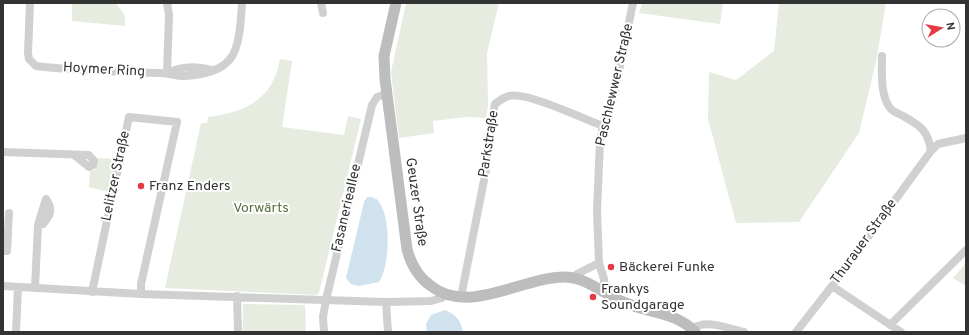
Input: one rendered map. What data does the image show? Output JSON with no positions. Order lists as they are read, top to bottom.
{
  "streets": {
    "main road": ["Geuzer Straße"],
    "street": [
      "Hoymer Ring",
      "Paschlewwer Straße",
      "Parkstraße",
      "Lelitzer Straße",
      "Fasanerieallee",
      "Thurauer Straße"
    ]
  },
  "crossings": [
    ["Paschlewwer Straße", "Parkstraße"],
    ["Paschlewwer Straße", "Geuzer Straße"],
    ["Parkstraße", "Geuzer Straße"],
    ["Geuzer Straße", "Fasanerieallee"]
  ],
  "parks": ["Vorwärts"],
  "places": ["Franz Enders", "Bäckerei Funke", "Frankys Soundgarage"],
  "north": "right"
}
